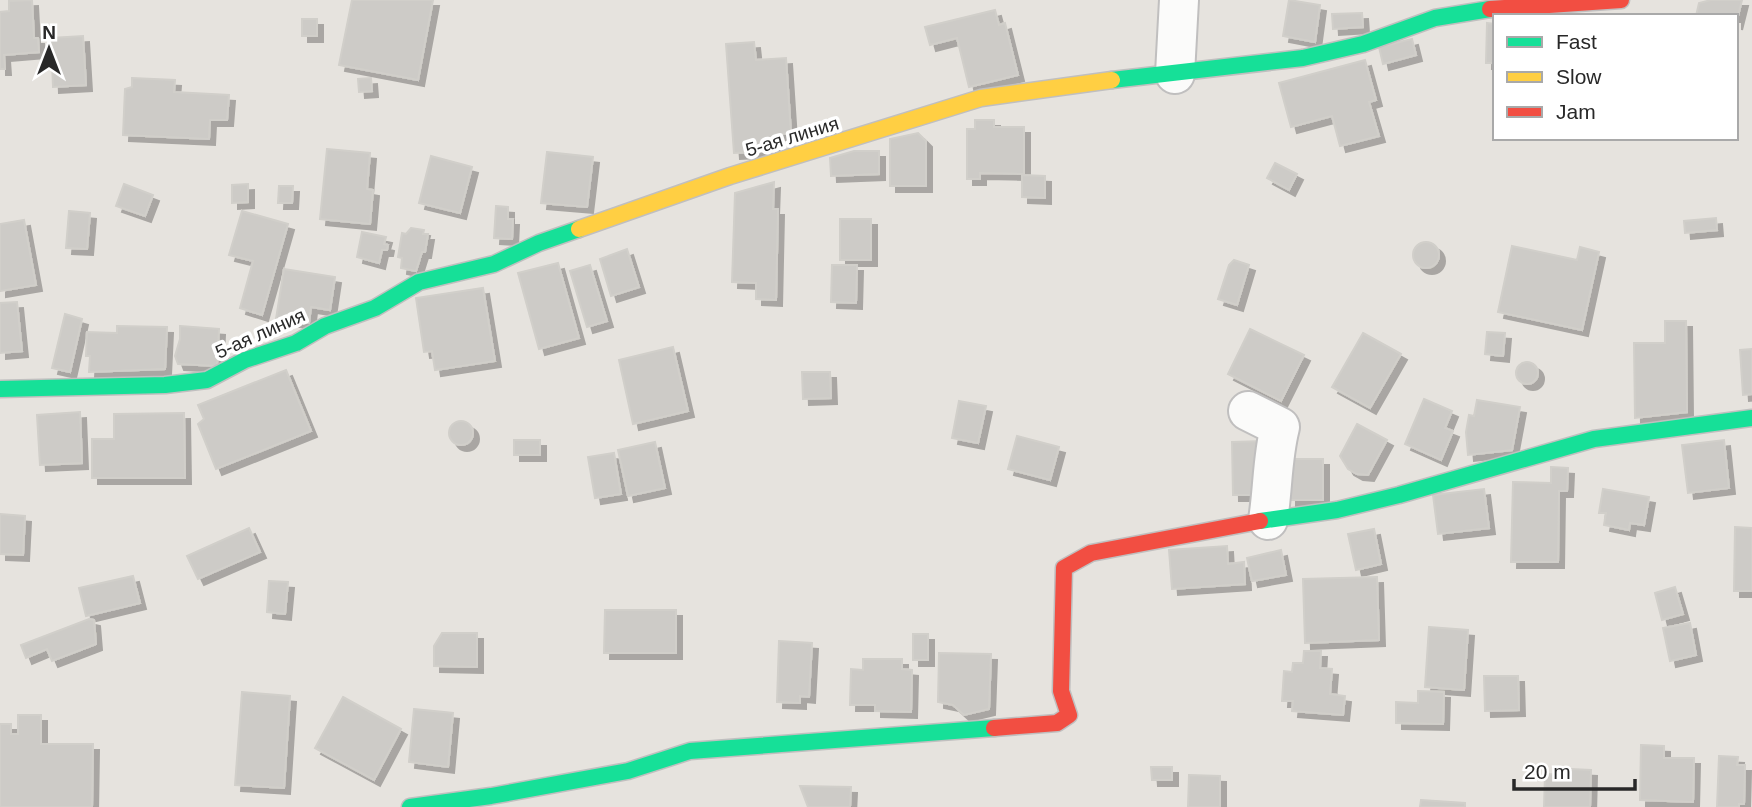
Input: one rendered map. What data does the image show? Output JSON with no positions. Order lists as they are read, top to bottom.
{
  "streets": {
    "street": ["5-ая линия"]
  },
  "legend": ["Fast", "Slow", "Jam"],
  "scale_bar": "20 m",
  "north": "top"
}
